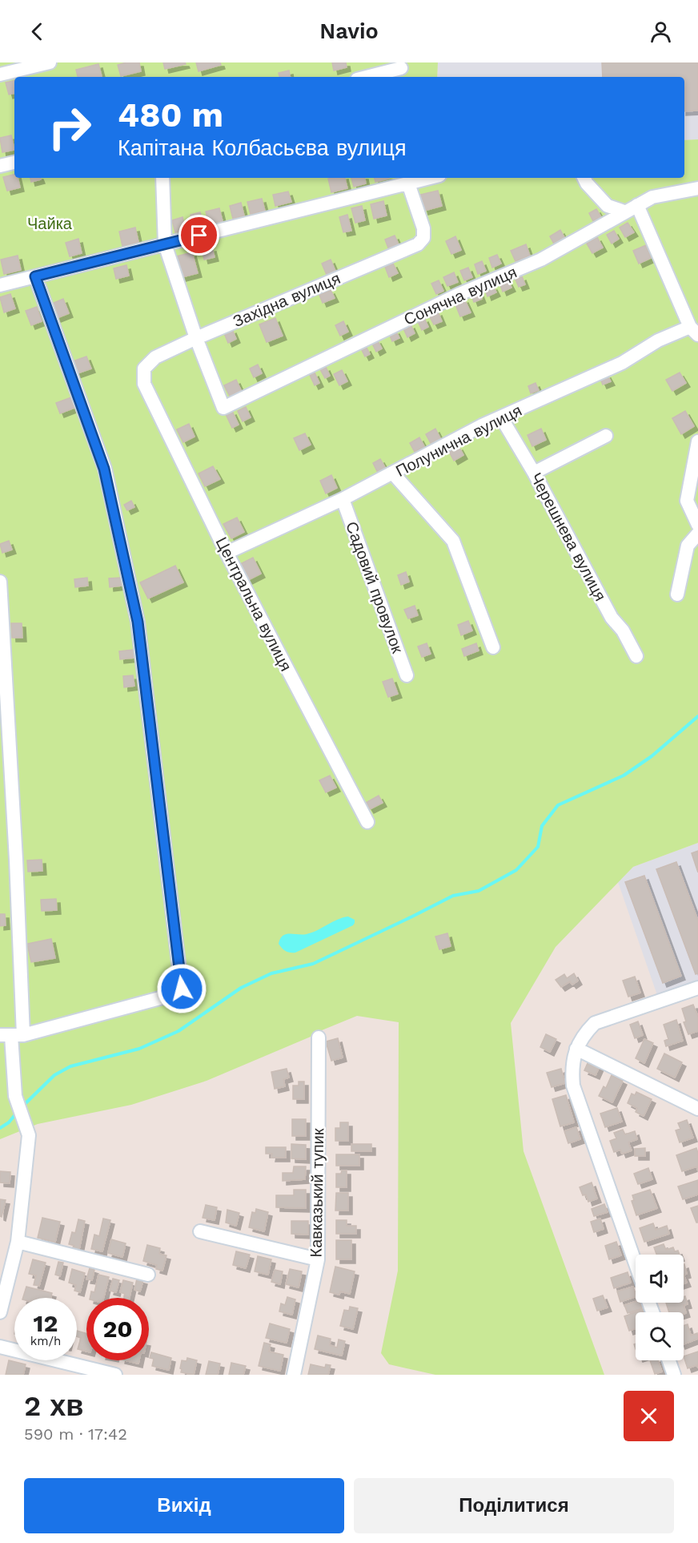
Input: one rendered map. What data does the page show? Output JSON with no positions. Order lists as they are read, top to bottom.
{
  "streets": {
    "street": [
      "Сонячна вулиця",
      "Західна вулиця",
      "Полунична вулиця",
      "Черешнева вулиця",
      "Садовий провулок",
      "Центральна вулиця",
      "Кавказький тупик"
    ]
  },
  "crossings": [
    ["Сонячна вулиця", "Західна вулиця"],
    ["Західна вулиця", "Центральна вулиця"],
    ["Полунична вулиця", "Черешнева вулиця"],
    ["Полунична вулиця", "Садовий провулок"],
    ["Полунична вулиця", "Центральна вулиця"]
  ],
  "parks": ["Чайка"],
  "page": {
    "header": "Navio",
    "turn": ["480 m", "Капітана Колбасьєва вулиця"],
    "speed": "12 km/h",
    "limit": "20",
    "heading": ["2 хв", "590 m · 17:42"],
    "buttons": ["Вихід", "Поділитися"]
  }
}
